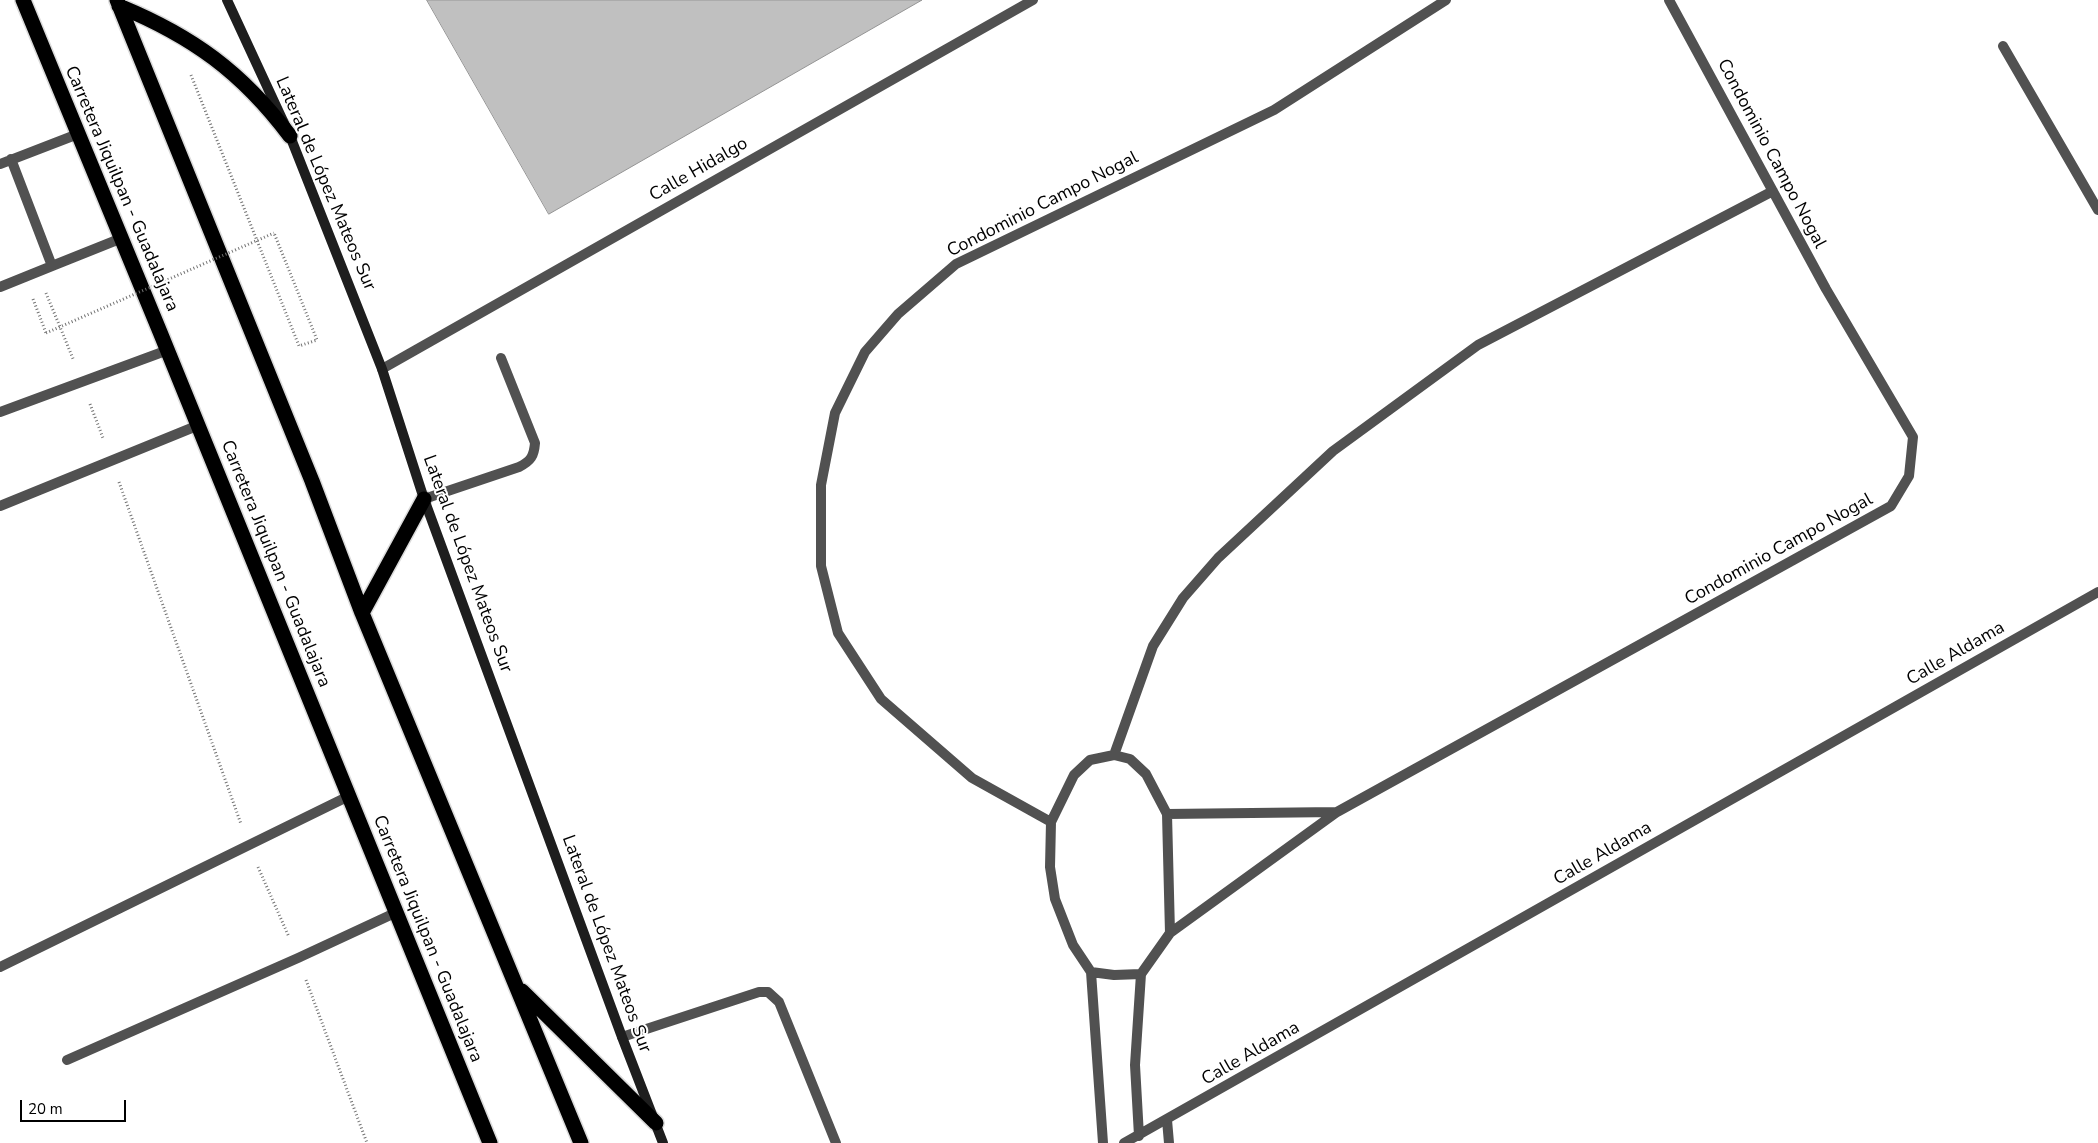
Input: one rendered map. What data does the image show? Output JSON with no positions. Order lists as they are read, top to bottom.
{
  "streets": {
    "highway": ["Carretera Jiquilpan - Guadalajara"],
    "street": [
      "Condominio Campo Nogal",
      "Calle Hidalgo",
      "Lateral de López Mateos Sur",
      "Calle Aldama"
    ]
  },
  "crossings": [
    ["Calle Hidalgo", "Lateral de López Mateos Sur"]
  ],
  "scale_bar": "20 m"
}
